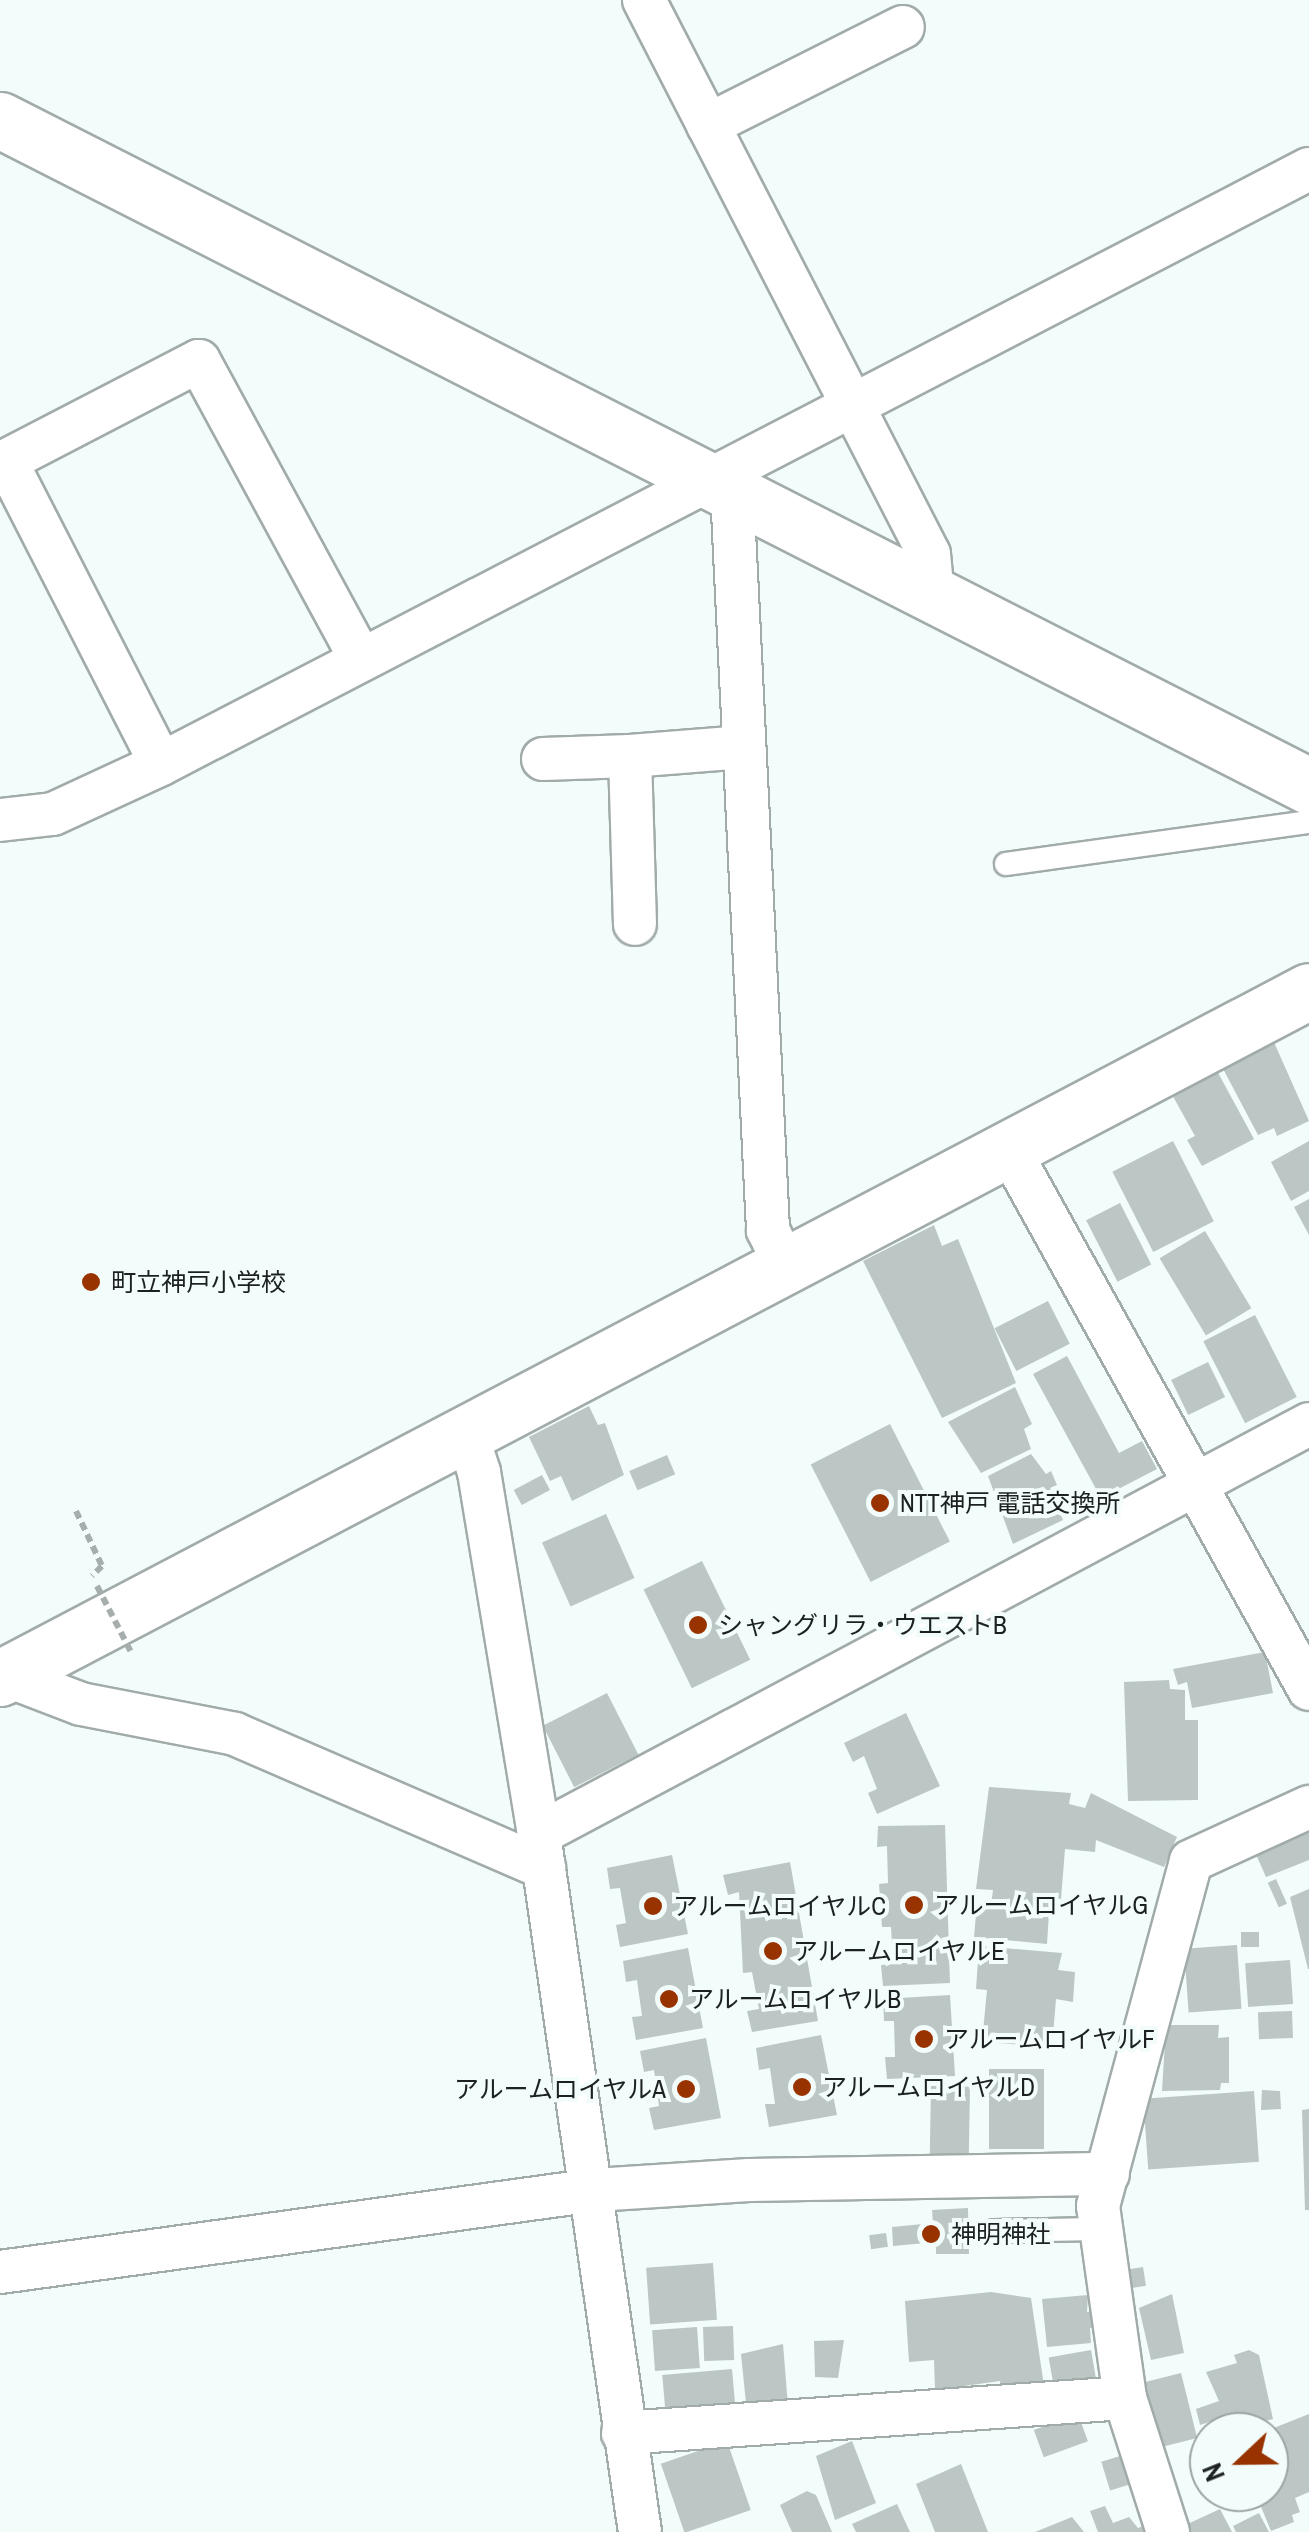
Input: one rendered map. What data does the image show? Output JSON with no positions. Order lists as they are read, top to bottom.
{
  "places": [
    "町立神戸小学校",
    "NTT神戸 電話交換所",
    "シャングリラ・ウエストB",
    "アルームロイヤルG",
    "アルームロイヤルC",
    "アルームロイヤルE",
    "アルームロイヤルB",
    "アルームロイヤルF",
    "アルームロイヤルD",
    "アルームロイヤルA",
    "神明神社"
  ],
  "north": "left"
}
